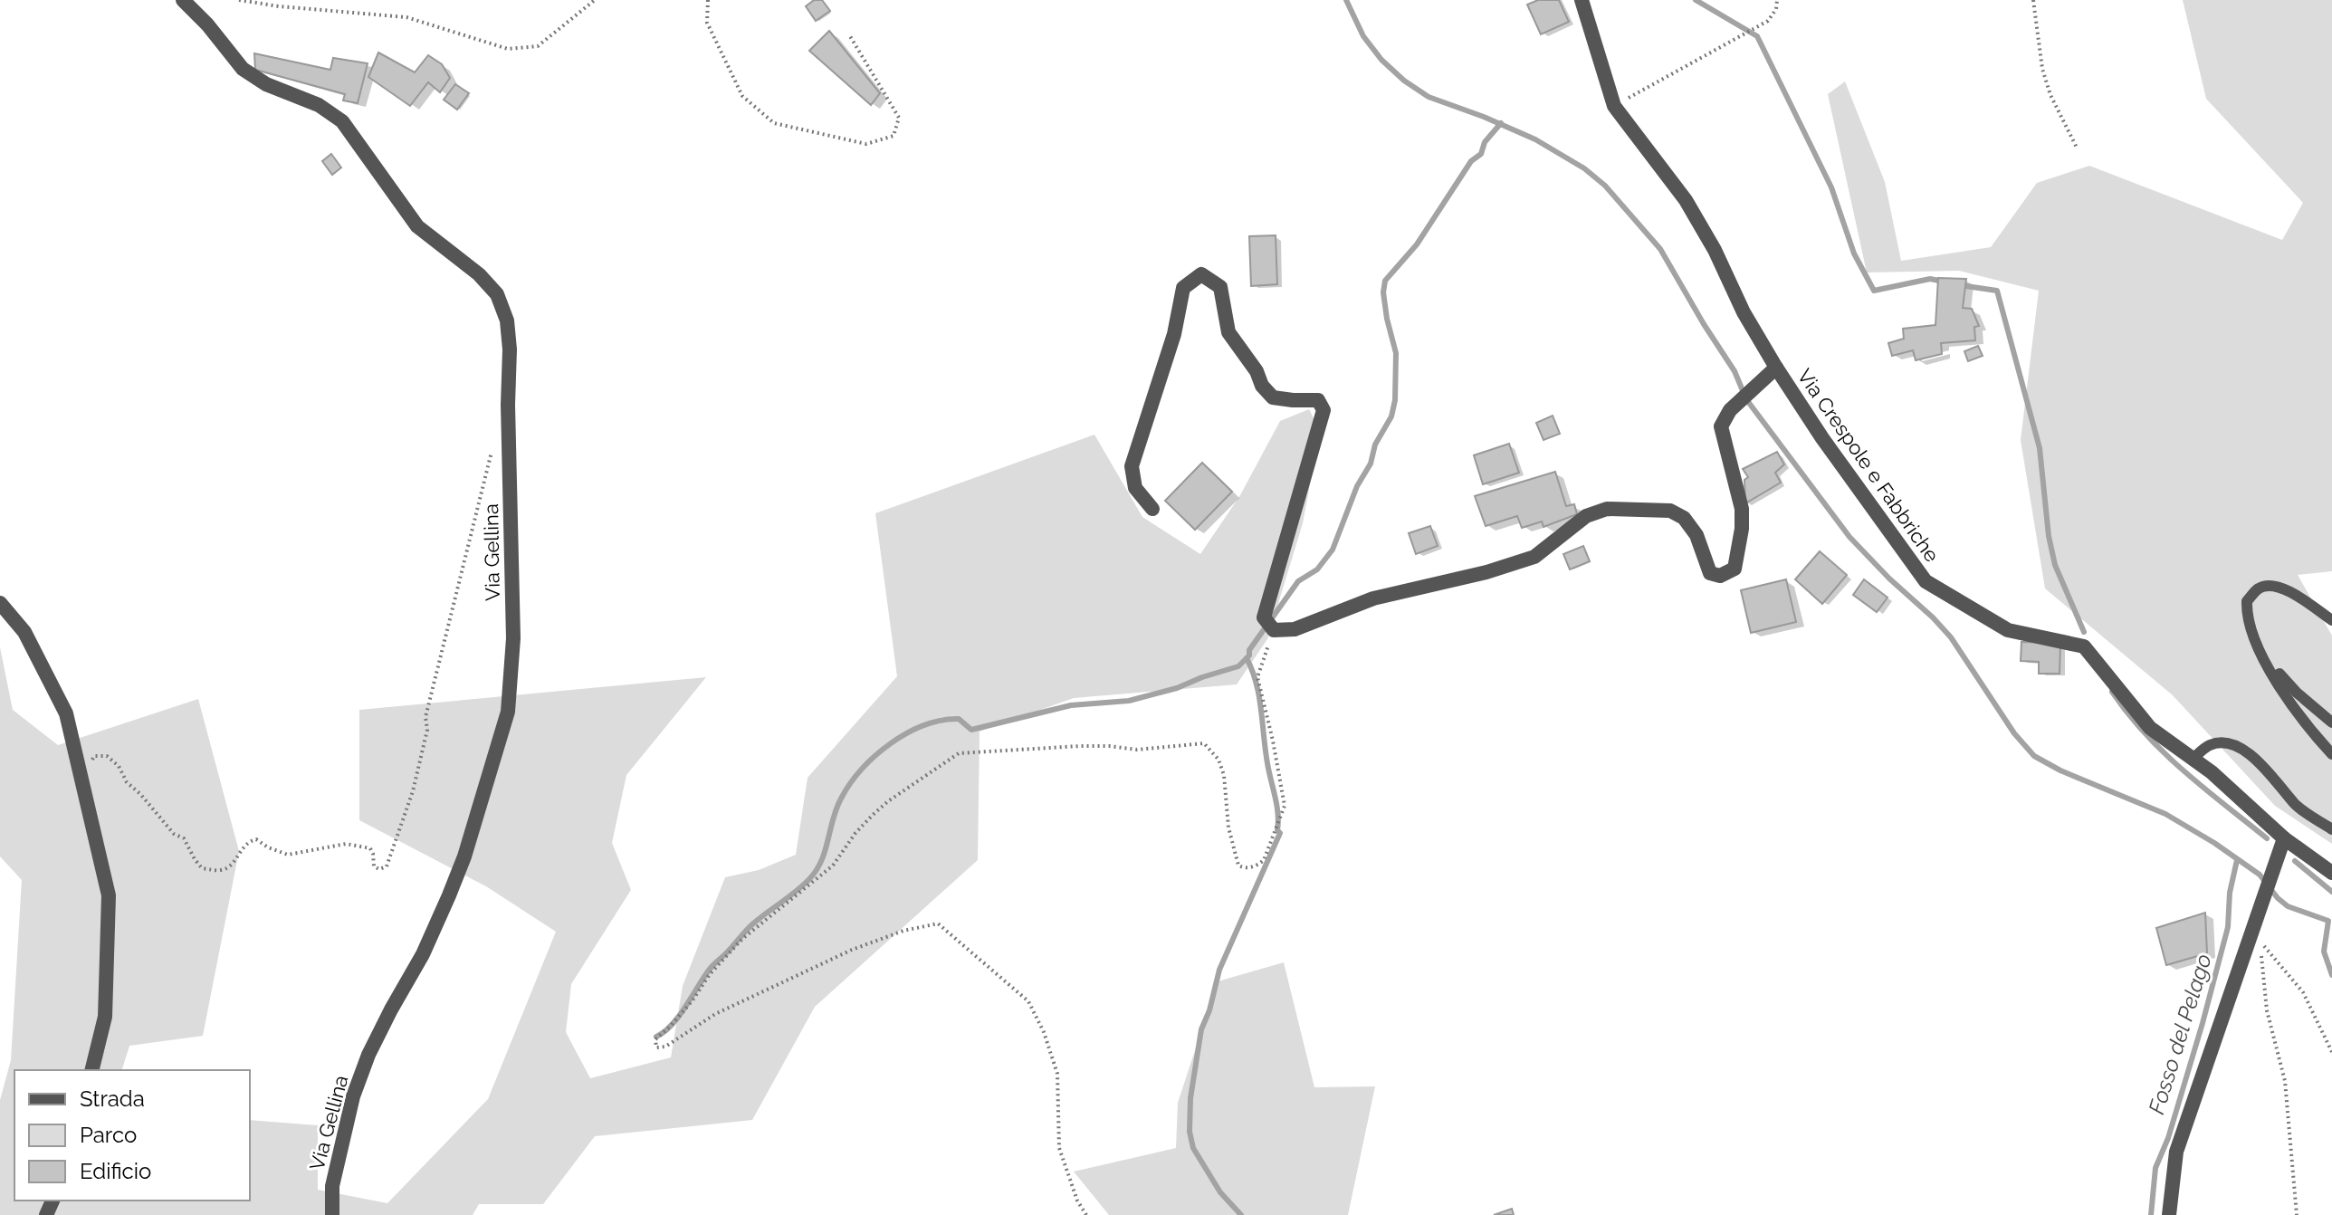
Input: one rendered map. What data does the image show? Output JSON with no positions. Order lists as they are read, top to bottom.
{
  "streets": {
    "street": ["Via Crespole e Fabbriche", "Via Gellina"]
  },
  "water": ["Fosso del Pelago"],
  "legend": ["Strada", "Parco", "Edificio"]
}
